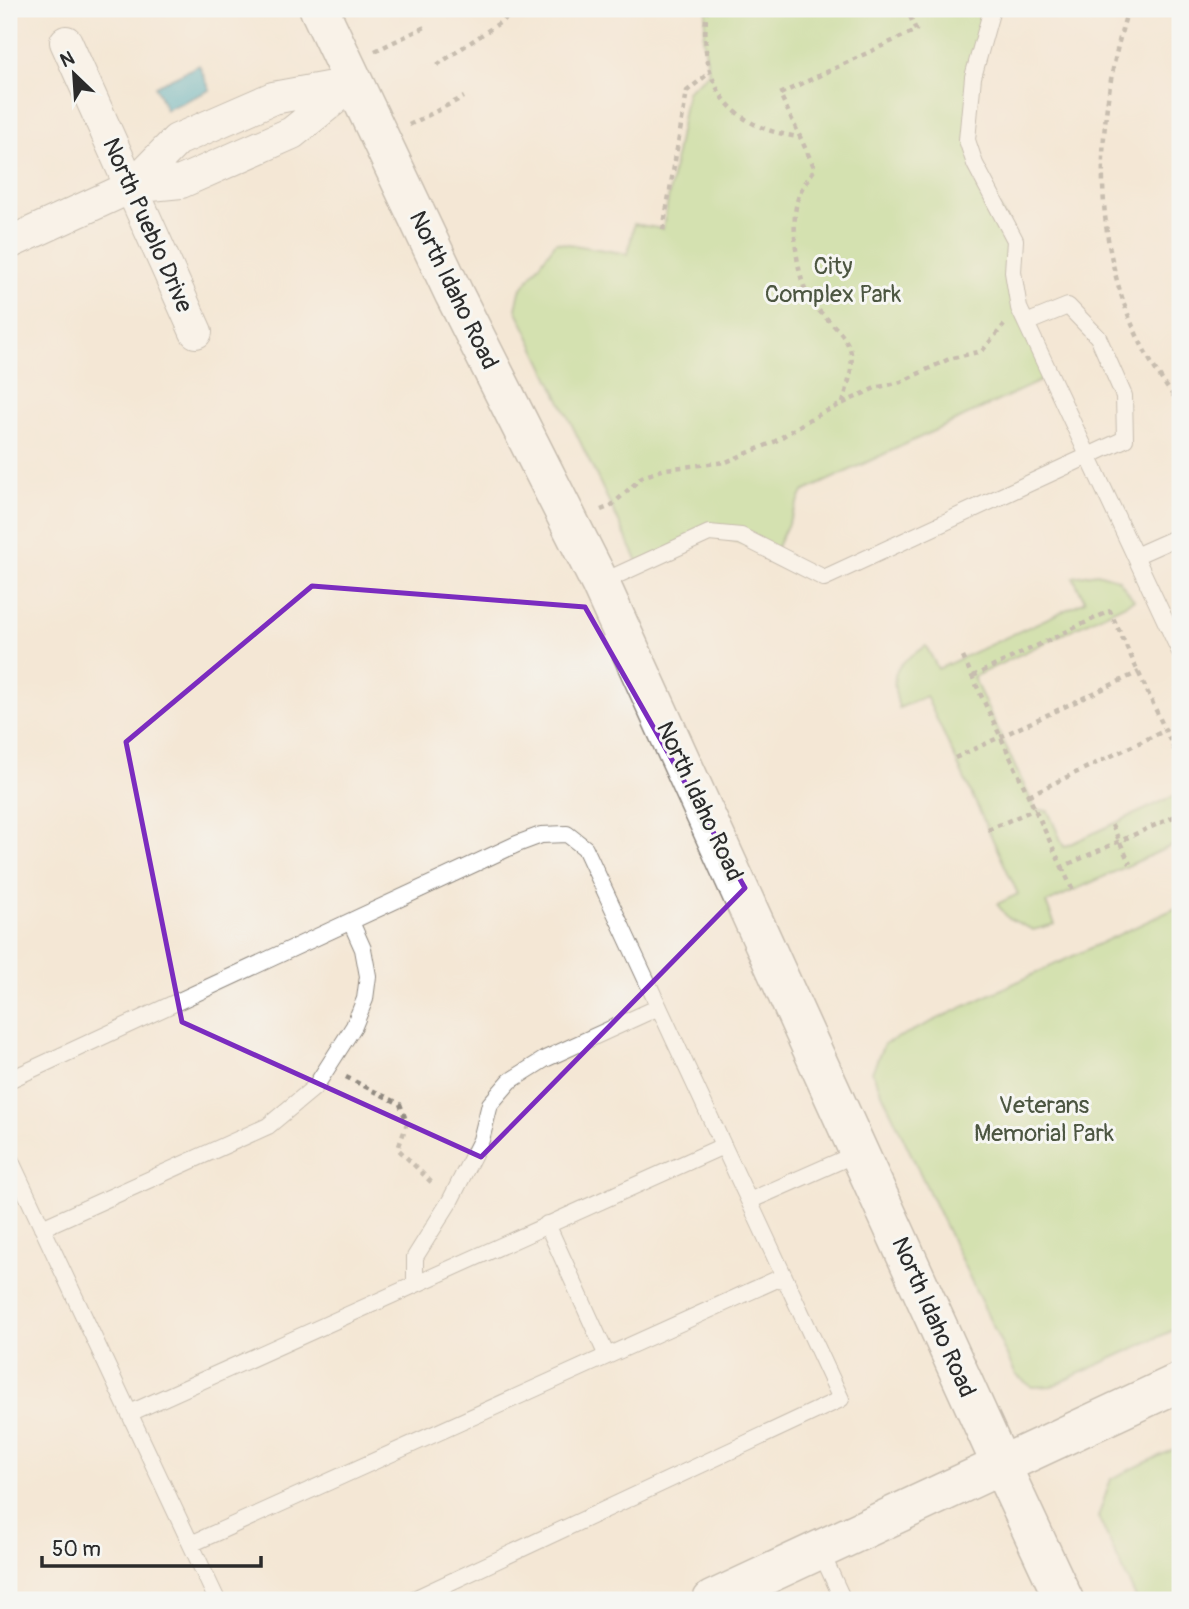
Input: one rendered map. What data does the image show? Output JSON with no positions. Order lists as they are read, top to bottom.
{
  "streets": {
    "street": ["North Pueblo Drive", "North Idaho Road"]
  },
  "parks": ["City Complex Park", "Veterans Memorial Park"],
  "scale_bar": "50 m",
  "north": "top left"
}
